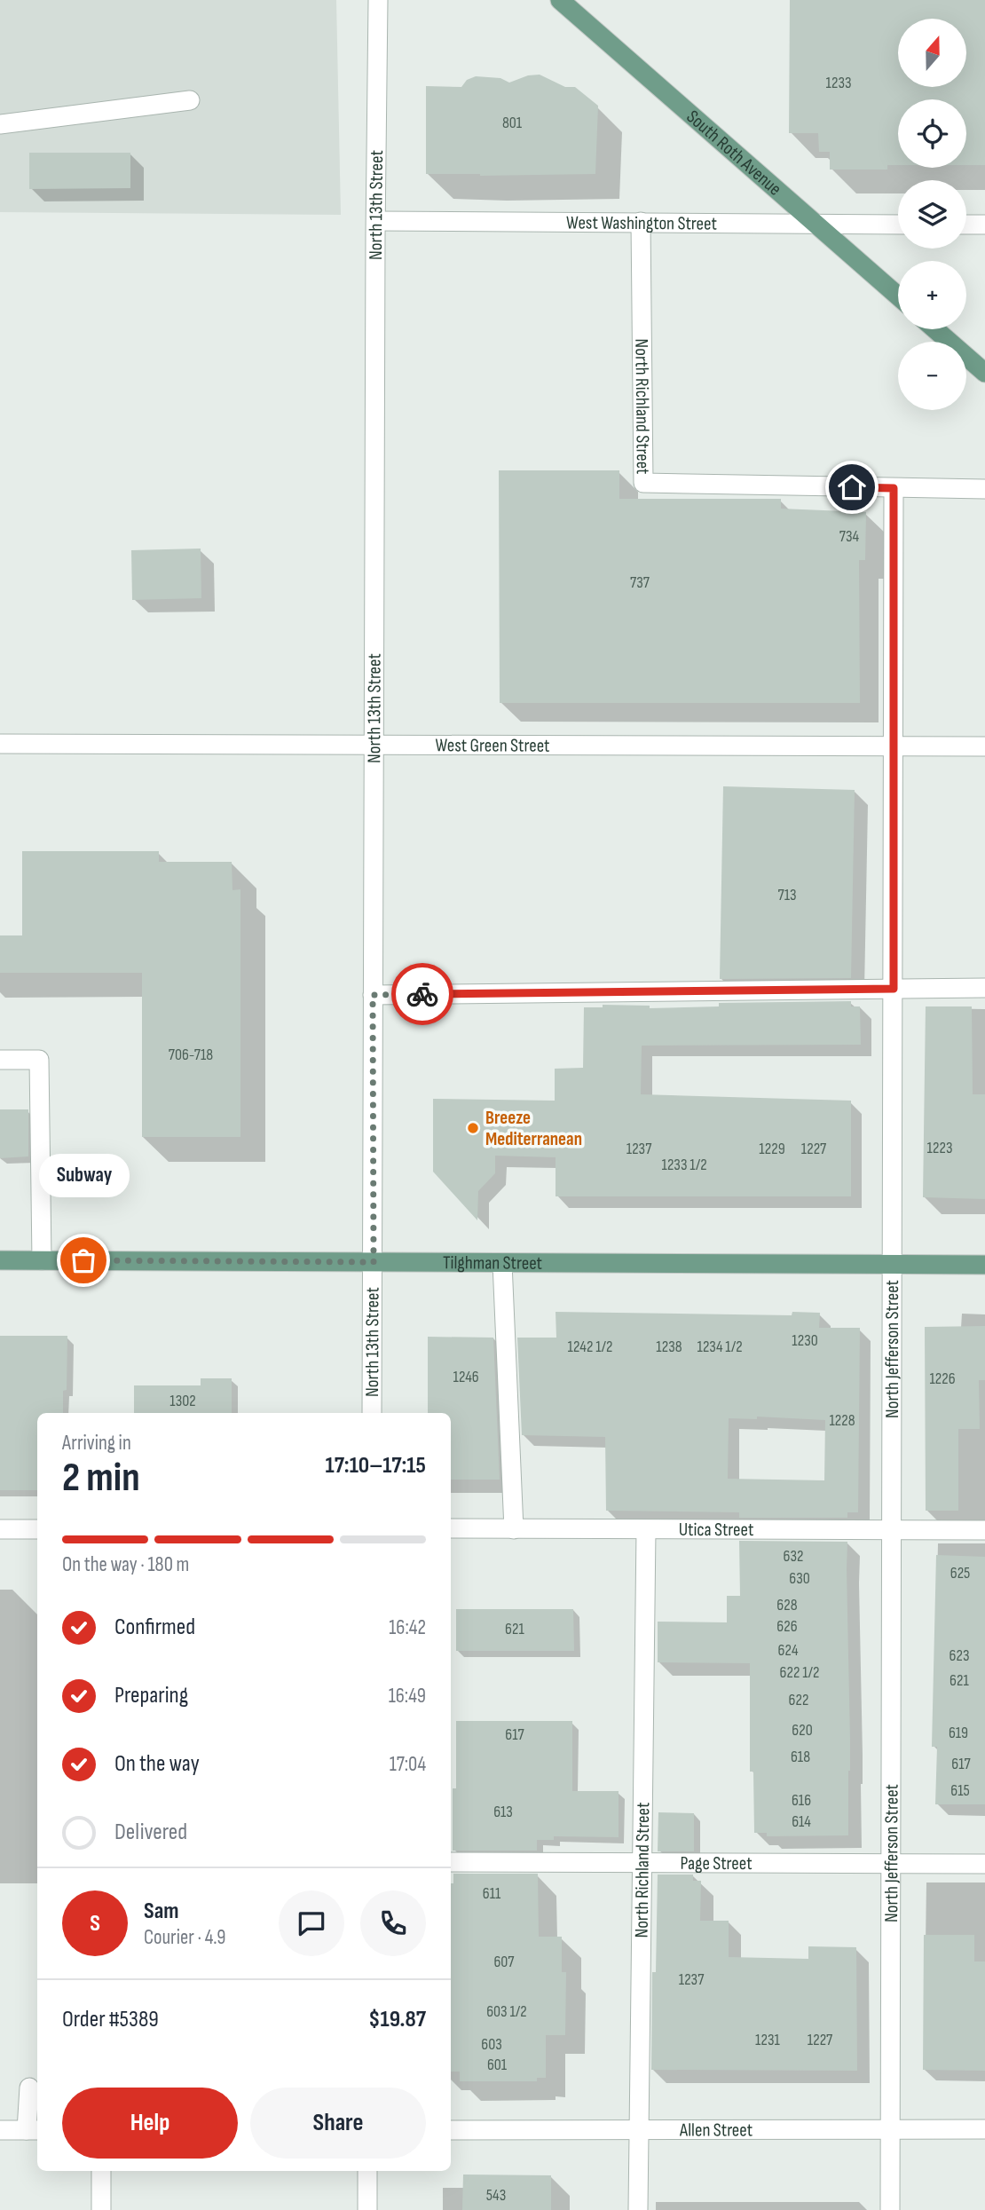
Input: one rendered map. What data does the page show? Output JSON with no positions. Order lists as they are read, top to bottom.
{
  "streets": {
    "main road": ["South Roth Avenue", "Tilghman Street"],
    "street": [
      "North 13th Street",
      "West Washington Street",
      "North Richland Street",
      "West Green Street",
      "North Jefferson Street",
      "Utica Street",
      "Page Street",
      "Allen Street"
    ]
  },
  "crossings": [
    ["South Roth Avenue", "West Washington Street"],
    ["North 13th Street", "West Washington Street"],
    ["North 13th Street", "West Green Street"],
    ["North 13th Street", "Tilghman Street"],
    ["West Washington Street", "North Richland Street"],
    ["North Richland Street", "North Jefferson Street"],
    ["North Richland Street", "Utica Street"],
    ["North Richland Street", "Page Street"],
    ["North Richland Street", "Allen Street"],
    ["West Green Street", "North Jefferson Street"],
    ["Tilghman Street", "North Jefferson Street"],
    ["North Jefferson Street", "Utica Street"],
    ["North Jefferson Street", "Page Street"],
    ["North Jefferson Street", "Allen Street"]
  ],
  "places": ["Breeze Mediterranean", "Subway"],
  "house_numbers": [
    "1233",
    "801",
    "734",
    "737",
    "713",
    "706-718",
    "1223",
    "1237",
    "1229",
    "1227",
    "1233 1/2",
    "1230",
    "1242 1/2",
    "1238",
    "1234 1/2",
    "1246",
    "1226",
    "1302",
    "1228",
    "632",
    "625",
    "630",
    "628",
    "626",
    "621",
    "624",
    "623",
    "622 1/2",
    "621",
    "622",
    "620",
    "619",
    "617",
    "618",
    "617",
    "615",
    "616",
    "613",
    "614",
    "611",
    "607",
    "1237",
    "603 1/2",
    "1231",
    "1227",
    "603",
    "601",
    "543"
  ],
  "north": "top",
  "page": {
    "map_buttons": ["+", "−"],
    "bubble": "Subway",
    "heading": ["2 min", "Arriving in", "17:10–17:15"],
    "panel": [
      "Sam",
      "Courier · 4.9",
      "Order #5389",
      "$19.87"
    ],
    "bar": "On the way · 180 m",
    "list": [
      ["Confirmed", "16:42"],
      ["Preparing", "16:49"],
      ["On the way", "17:04"],
      "Delivered"
    ],
    "round": "S",
    "buttons": ["Help", "Share"]
  }
}
